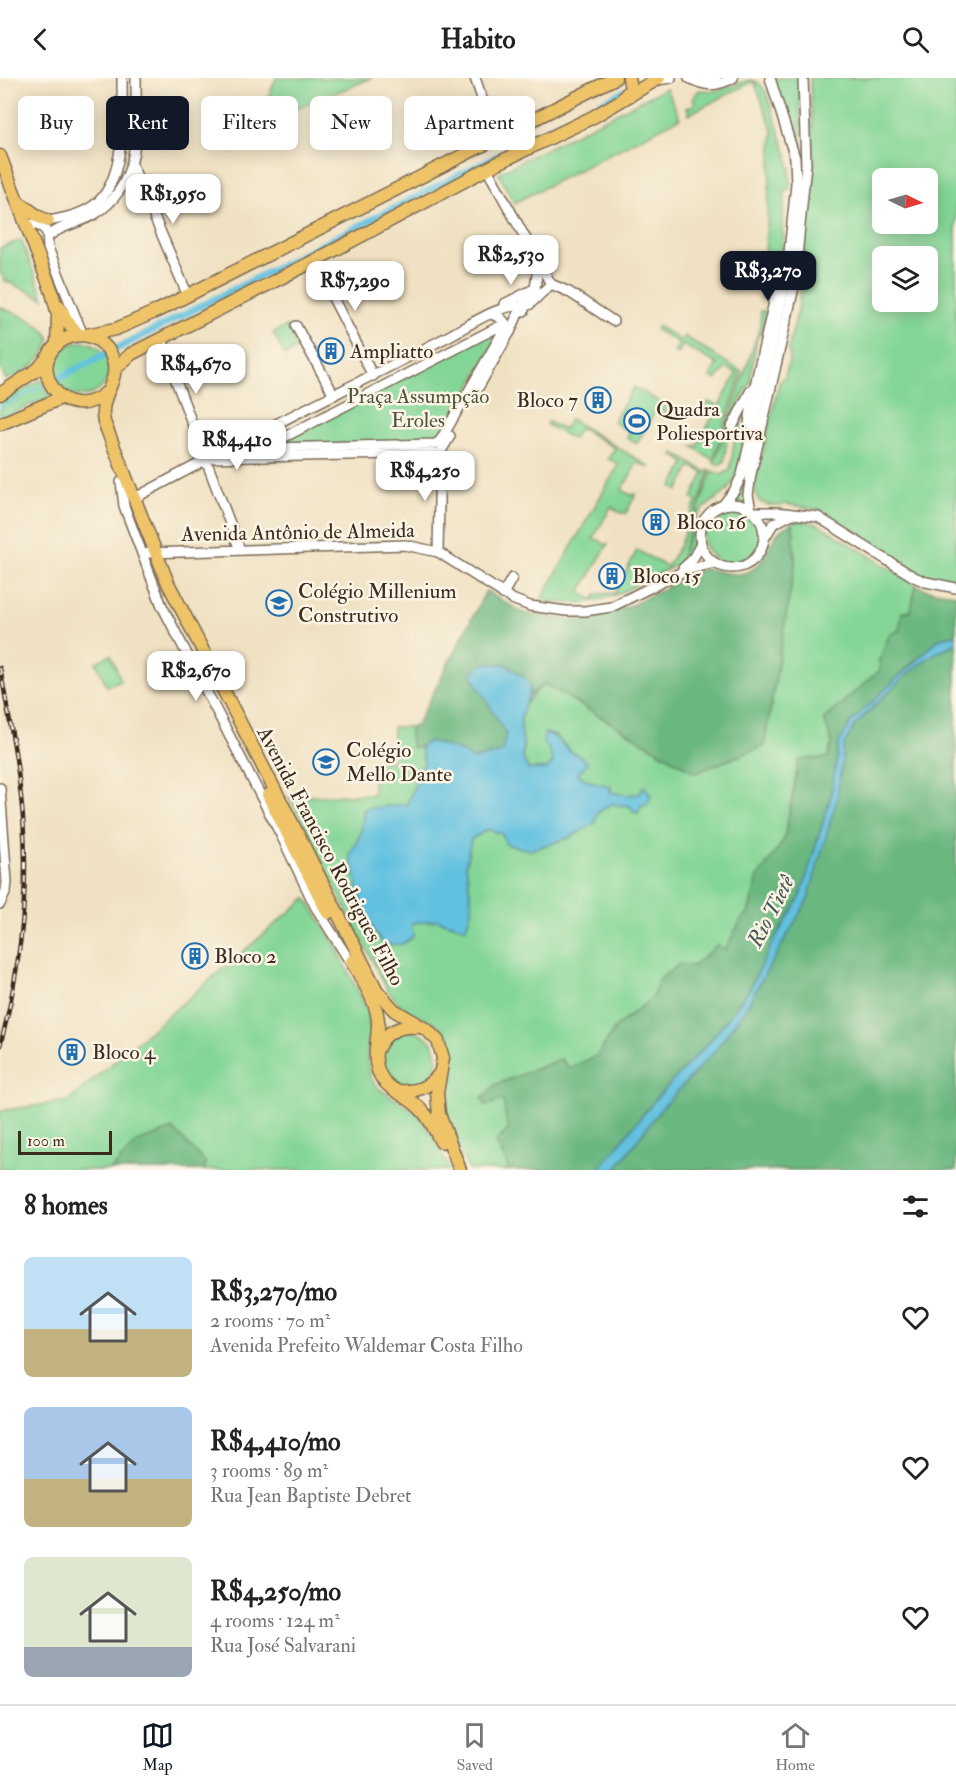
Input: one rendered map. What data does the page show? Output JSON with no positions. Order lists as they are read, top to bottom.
{
  "streets": {
    "main road": ["Avenida Francisco Rodrigues Filho"],
    "street": ["Avenida Antônio de Almeida"]
  },
  "crossings": [
    ["Avenida Antônio de Almeida", "Avenida Francisco Rodrigues Filho"]
  ],
  "water": ["Rio Tietê"],
  "parks": ["Praça Assumpção Eroles"],
  "places": {
    "building": [
      "Ampliatto",
      "Bloco 7",
      "Bloco 16",
      "Bloco 15",
      "Bloco 2",
      "Bloco 4"
    ],
    "sports": ["Quadra Poliesportiva"],
    "school or university": ["Colégio Millenium Construtivo", "Colégio Mello Dante"]
  },
  "scale_bar": "100 m",
  "north": "right",
  "page": {
    "header": "Habito",
    "chip": [
      "Buy",
      "Rent",
      "Filters",
      "New",
      "Apartment"
    ],
    "price": [
      "R$1,950",
      "R$2,530",
      "R$3,270",
      "R$7,290",
      "R$4,670",
      "R$4,410",
      "R$4,250",
      "R$2,670"
    ],
    "scale": "100 m",
    "heading": "8 homes",
    "list": [
      {
        "name": "R$3,270/mo",
        "note": "2 rooms · 70 m² · Avenida Prefeito Waldemar Costa Filho"
      },
      {
        "name": "R$4,410/mo",
        "note": "3 rooms · 89 m² · Rua Jean Baptiste Debret"
      },
      {
        "name": "R$4,250/mo",
        "note": "4 rooms · 124 m² · Rua José Salvarani"
      }
    ],
    "tabs": ["Map", "Saved", "Home"]
  }
}
